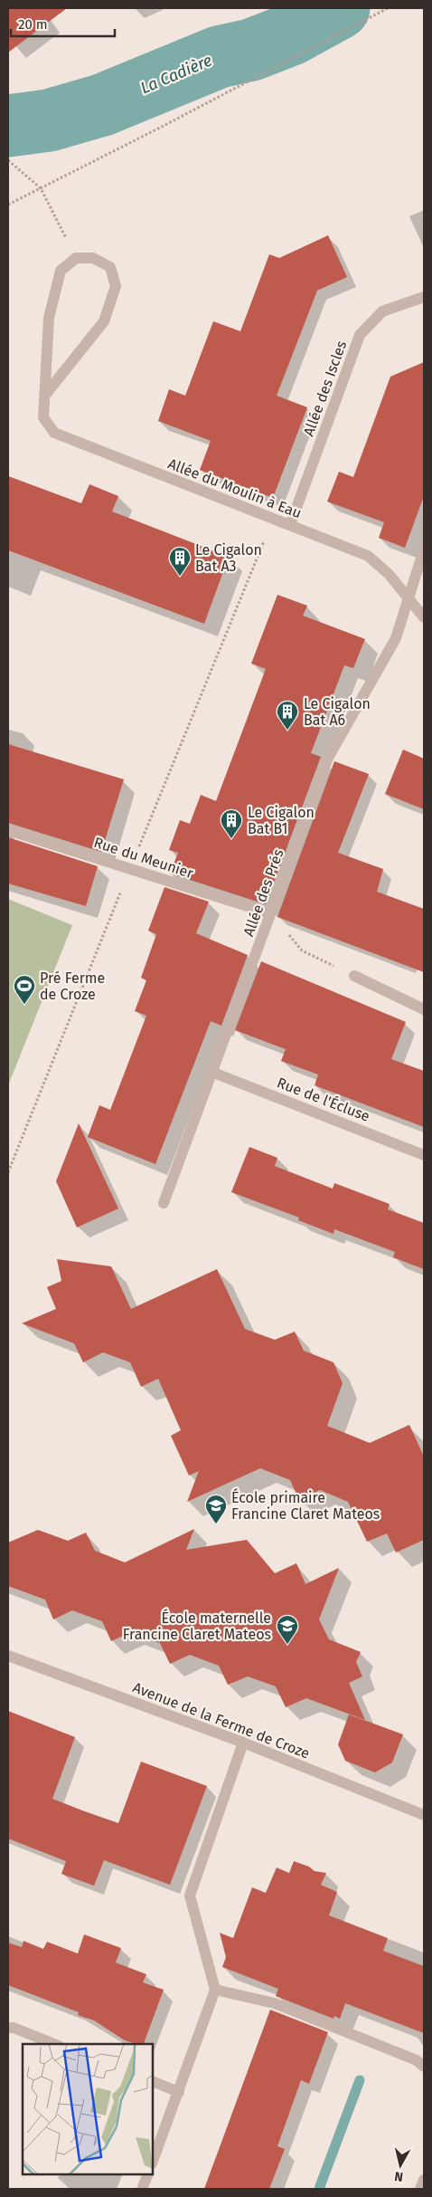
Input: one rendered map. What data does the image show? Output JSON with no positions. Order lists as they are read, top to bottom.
{
  "streets": {
    "street": [
      "Allée des Iscles",
      "Allée du Moulin à Eau",
      "Rue du Meunier",
      "Allée des Prés",
      "Rue de l'Écluse",
      "Avenue de la Ferme de Croze"
    ]
  },
  "crossings": [
    ["Allée des Iscles", "Allée du Moulin à Eau"],
    ["Allée du Moulin à Eau", "Allée des Prés"],
    ["Rue du Meunier", "Allée des Prés"],
    ["Allée des Prés", "Rue de l'Écluse"]
  ],
  "water": ["La Cadière"],
  "places": {
    "building": ["Le Cigalon Bat A3", "Le Cigalon Bat A6", "Le Cigalon Bat B1"],
    "sports": ["Pré Ferme de Croze"],
    "school or university": ["École primaire Francine Claret Mateos", "École maternelle Francine Claret Mateos"]
  },
  "scale_bar": "20 m",
  "north": "bottom"
}
